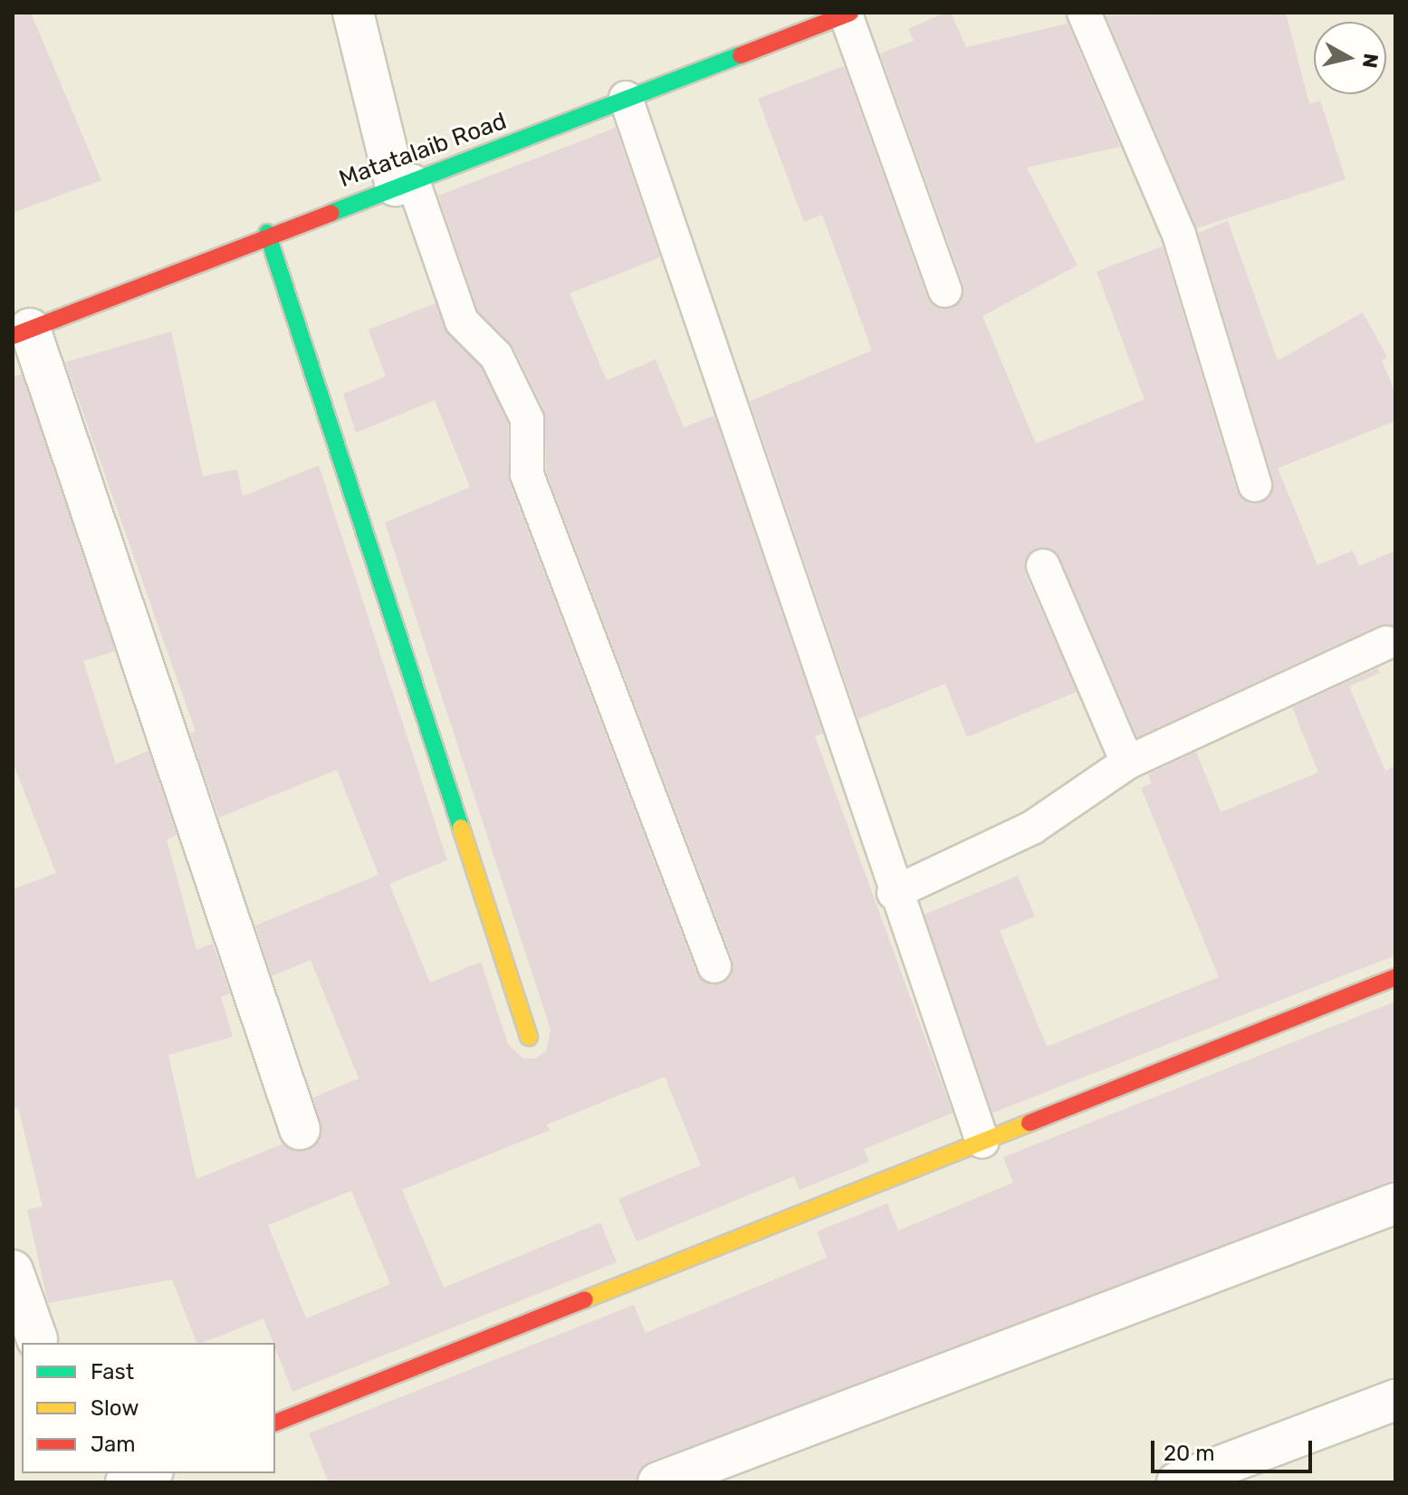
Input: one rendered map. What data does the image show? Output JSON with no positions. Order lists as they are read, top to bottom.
{
  "streets": {
    "street": ["Matatalaib Road"]
  },
  "legend": ["Fast", "Slow", "Jam"],
  "scale_bar": "20 m",
  "north": "right"
}
